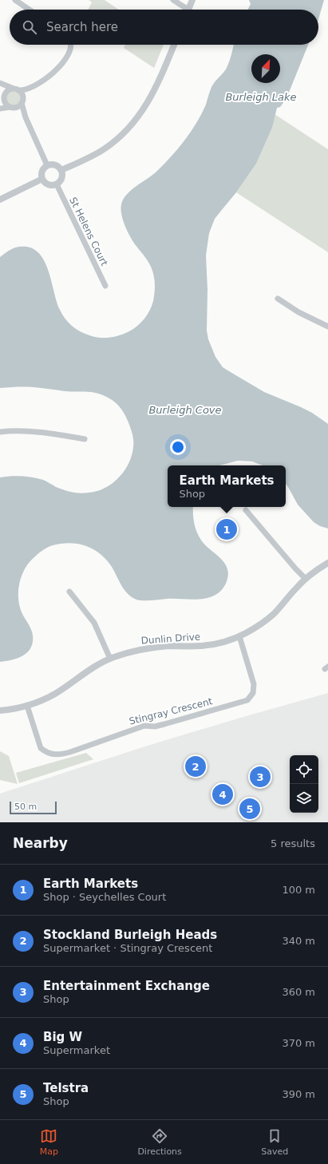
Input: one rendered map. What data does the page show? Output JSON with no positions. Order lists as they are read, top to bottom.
{
  "streets": {
    "street": ["St Helens Court", "Dunlin Drive", "Stingray Crescent"]
  },
  "crossings": [
    ["Dunlin Drive", "Stingray Crescent"]
  ],
  "water": ["Burleigh Lake", "Burleigh Cove"],
  "scale_bar": "50 m",
  "north": "top right",
  "page": {
    "search": "Search here",
    "popup": ["Earth Markets", "Shop"],
    "pins": [
      "1",
      "2",
      "3",
      "4",
      "5"
    ],
    "scale": "50 m",
    "heading": ["Nearby", "5 results"],
    "list": [
      {
        "mark": "1",
        "name": "Earth Markets",
        "note": "Shop · Seychelles Court",
        "value": "100 m"
      },
      {
        "mark": "2",
        "name": "Stockland Burleigh Heads",
        "note": "Supermarket · Stingray Crescent",
        "value": "340 m"
      },
      {
        "mark": "3",
        "name": "Entertainment Exchange",
        "note": "Shop",
        "value": "360 m"
      },
      {
        "mark": "4",
        "name": "Big W",
        "note": "Supermarket",
        "value": "370 m"
      },
      {
        "mark": "5",
        "name": "Telstra",
        "note": "Shop",
        "value": "390 m"
      }
    ],
    "nav": ["Map", "Directions", "Saved"]
  }
}
